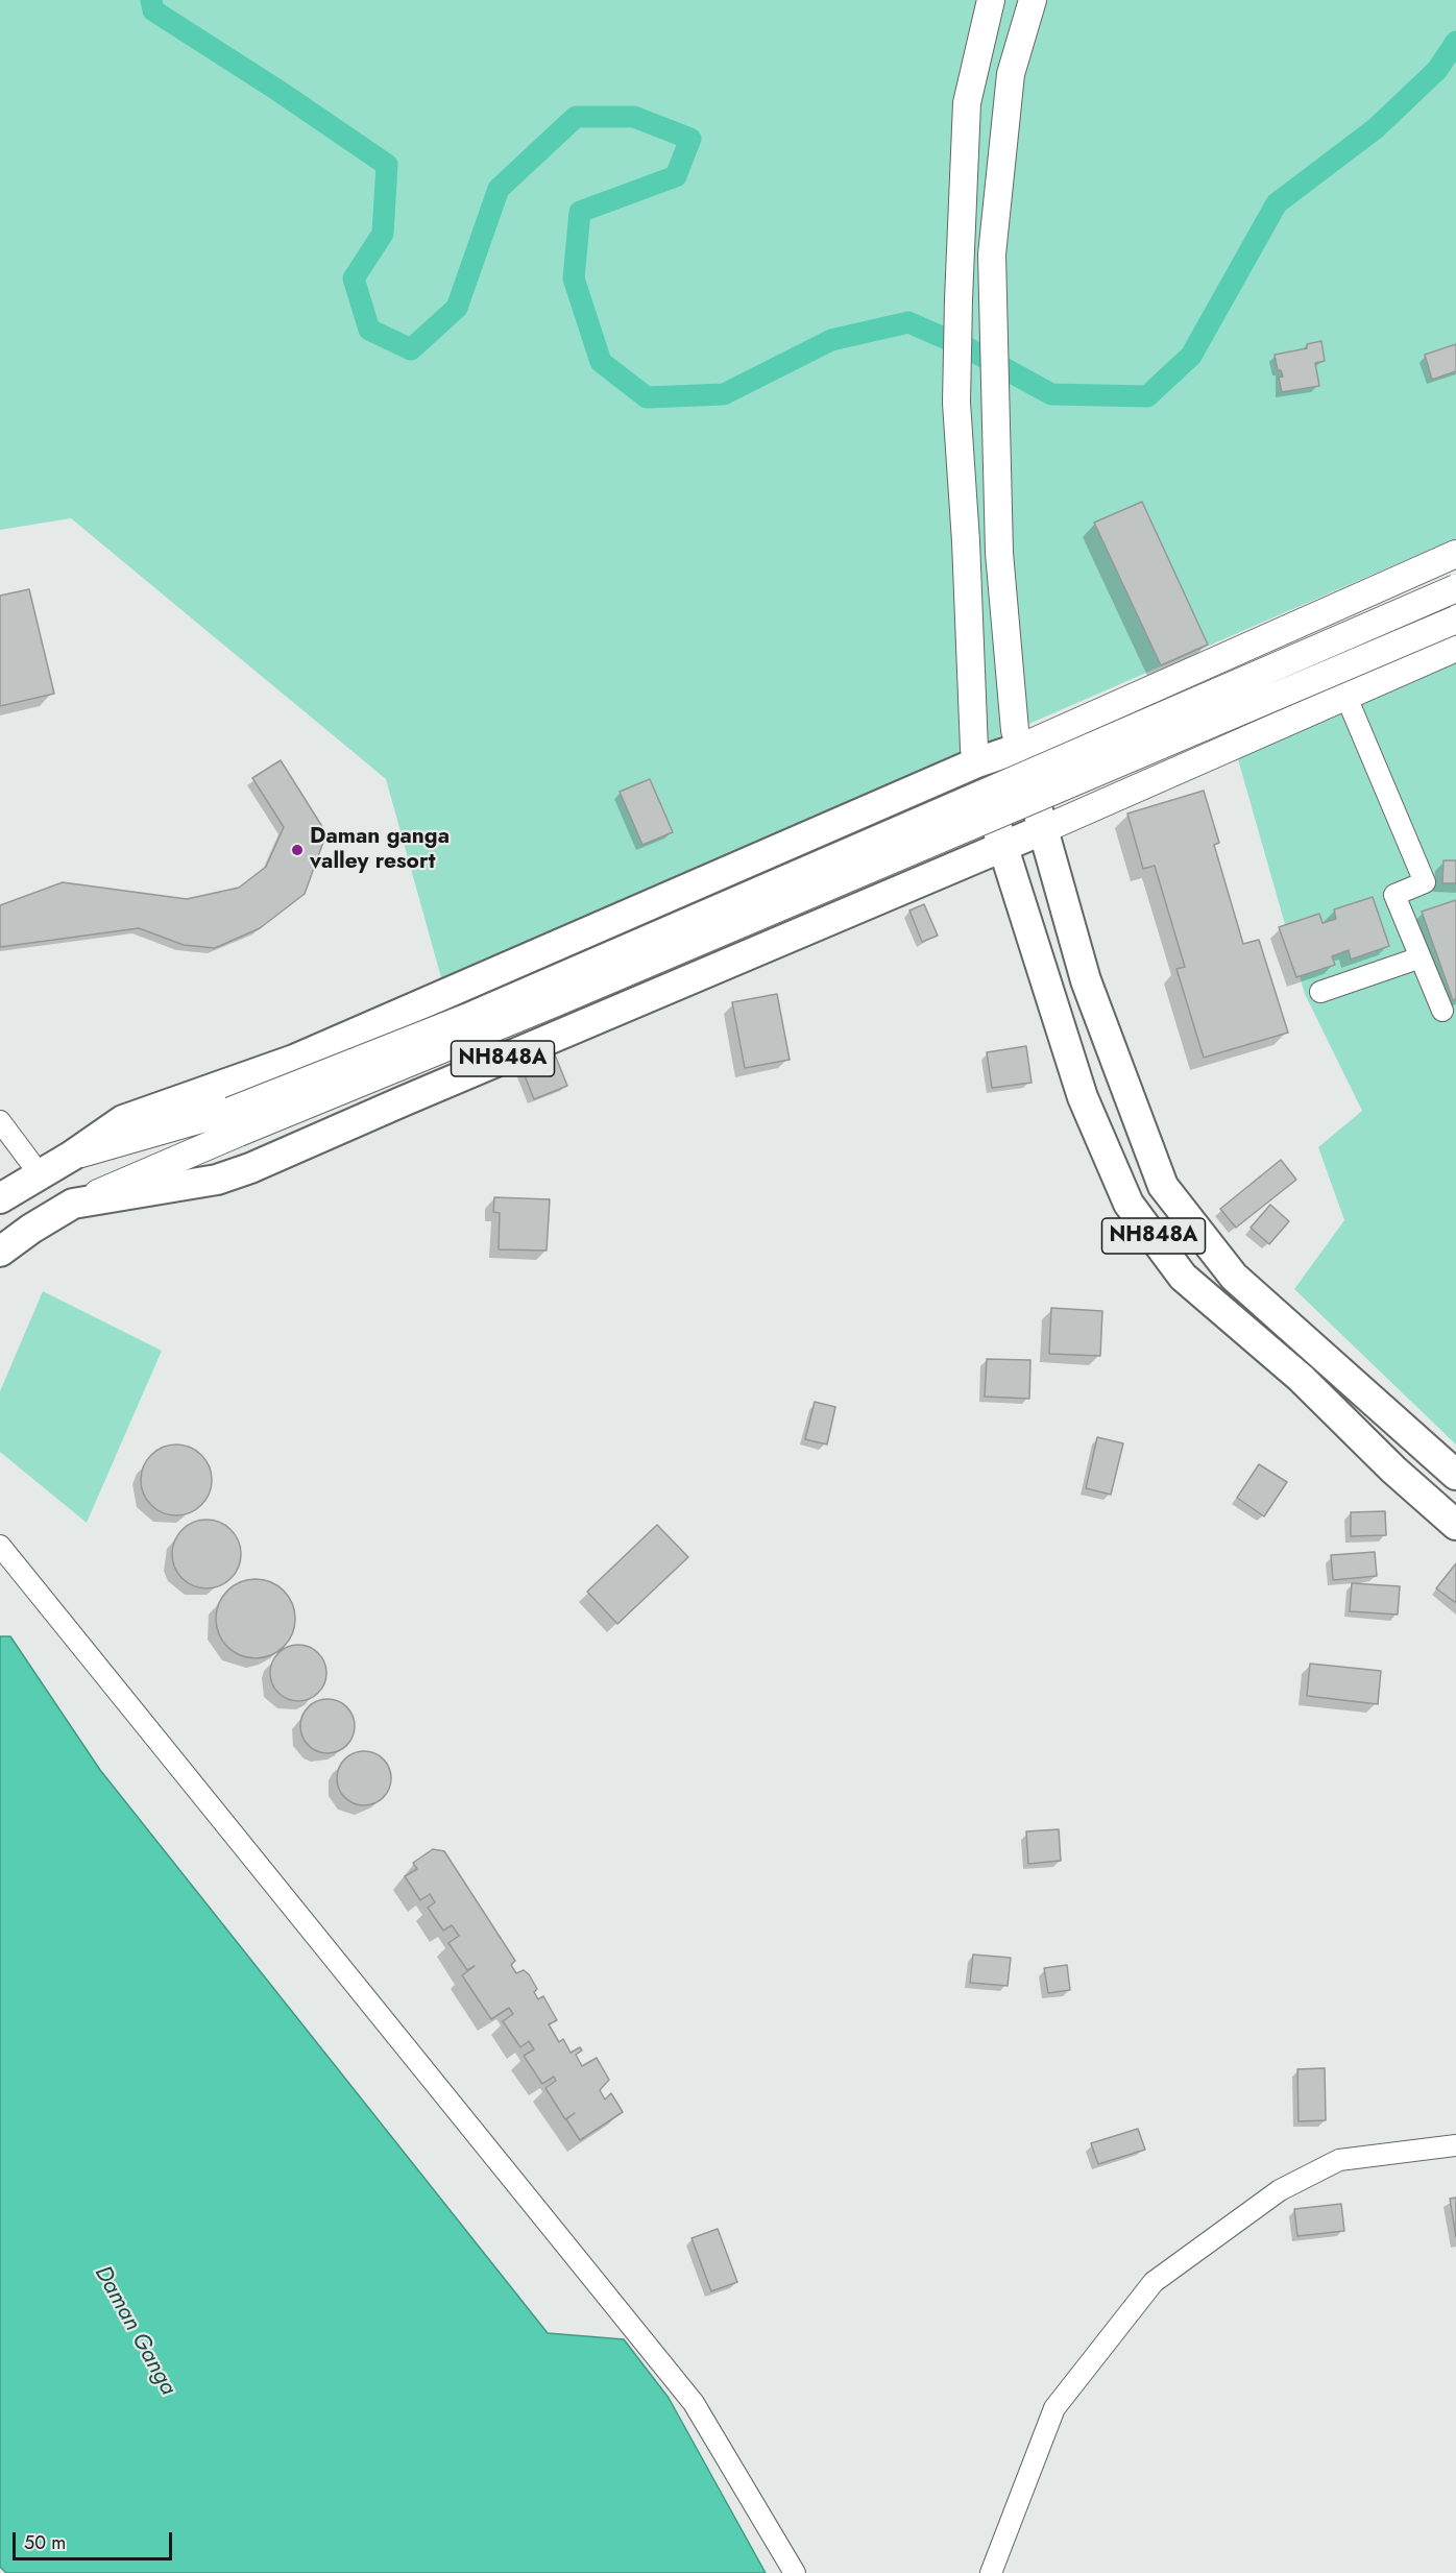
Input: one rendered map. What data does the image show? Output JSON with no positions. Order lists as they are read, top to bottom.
{
  "streets": {
    "highway": ["NH848A"]
  },
  "water": ["Daman Ganga"],
  "places": ["Daman ganga valley resort"],
  "scale_bar": "50 m"
}
